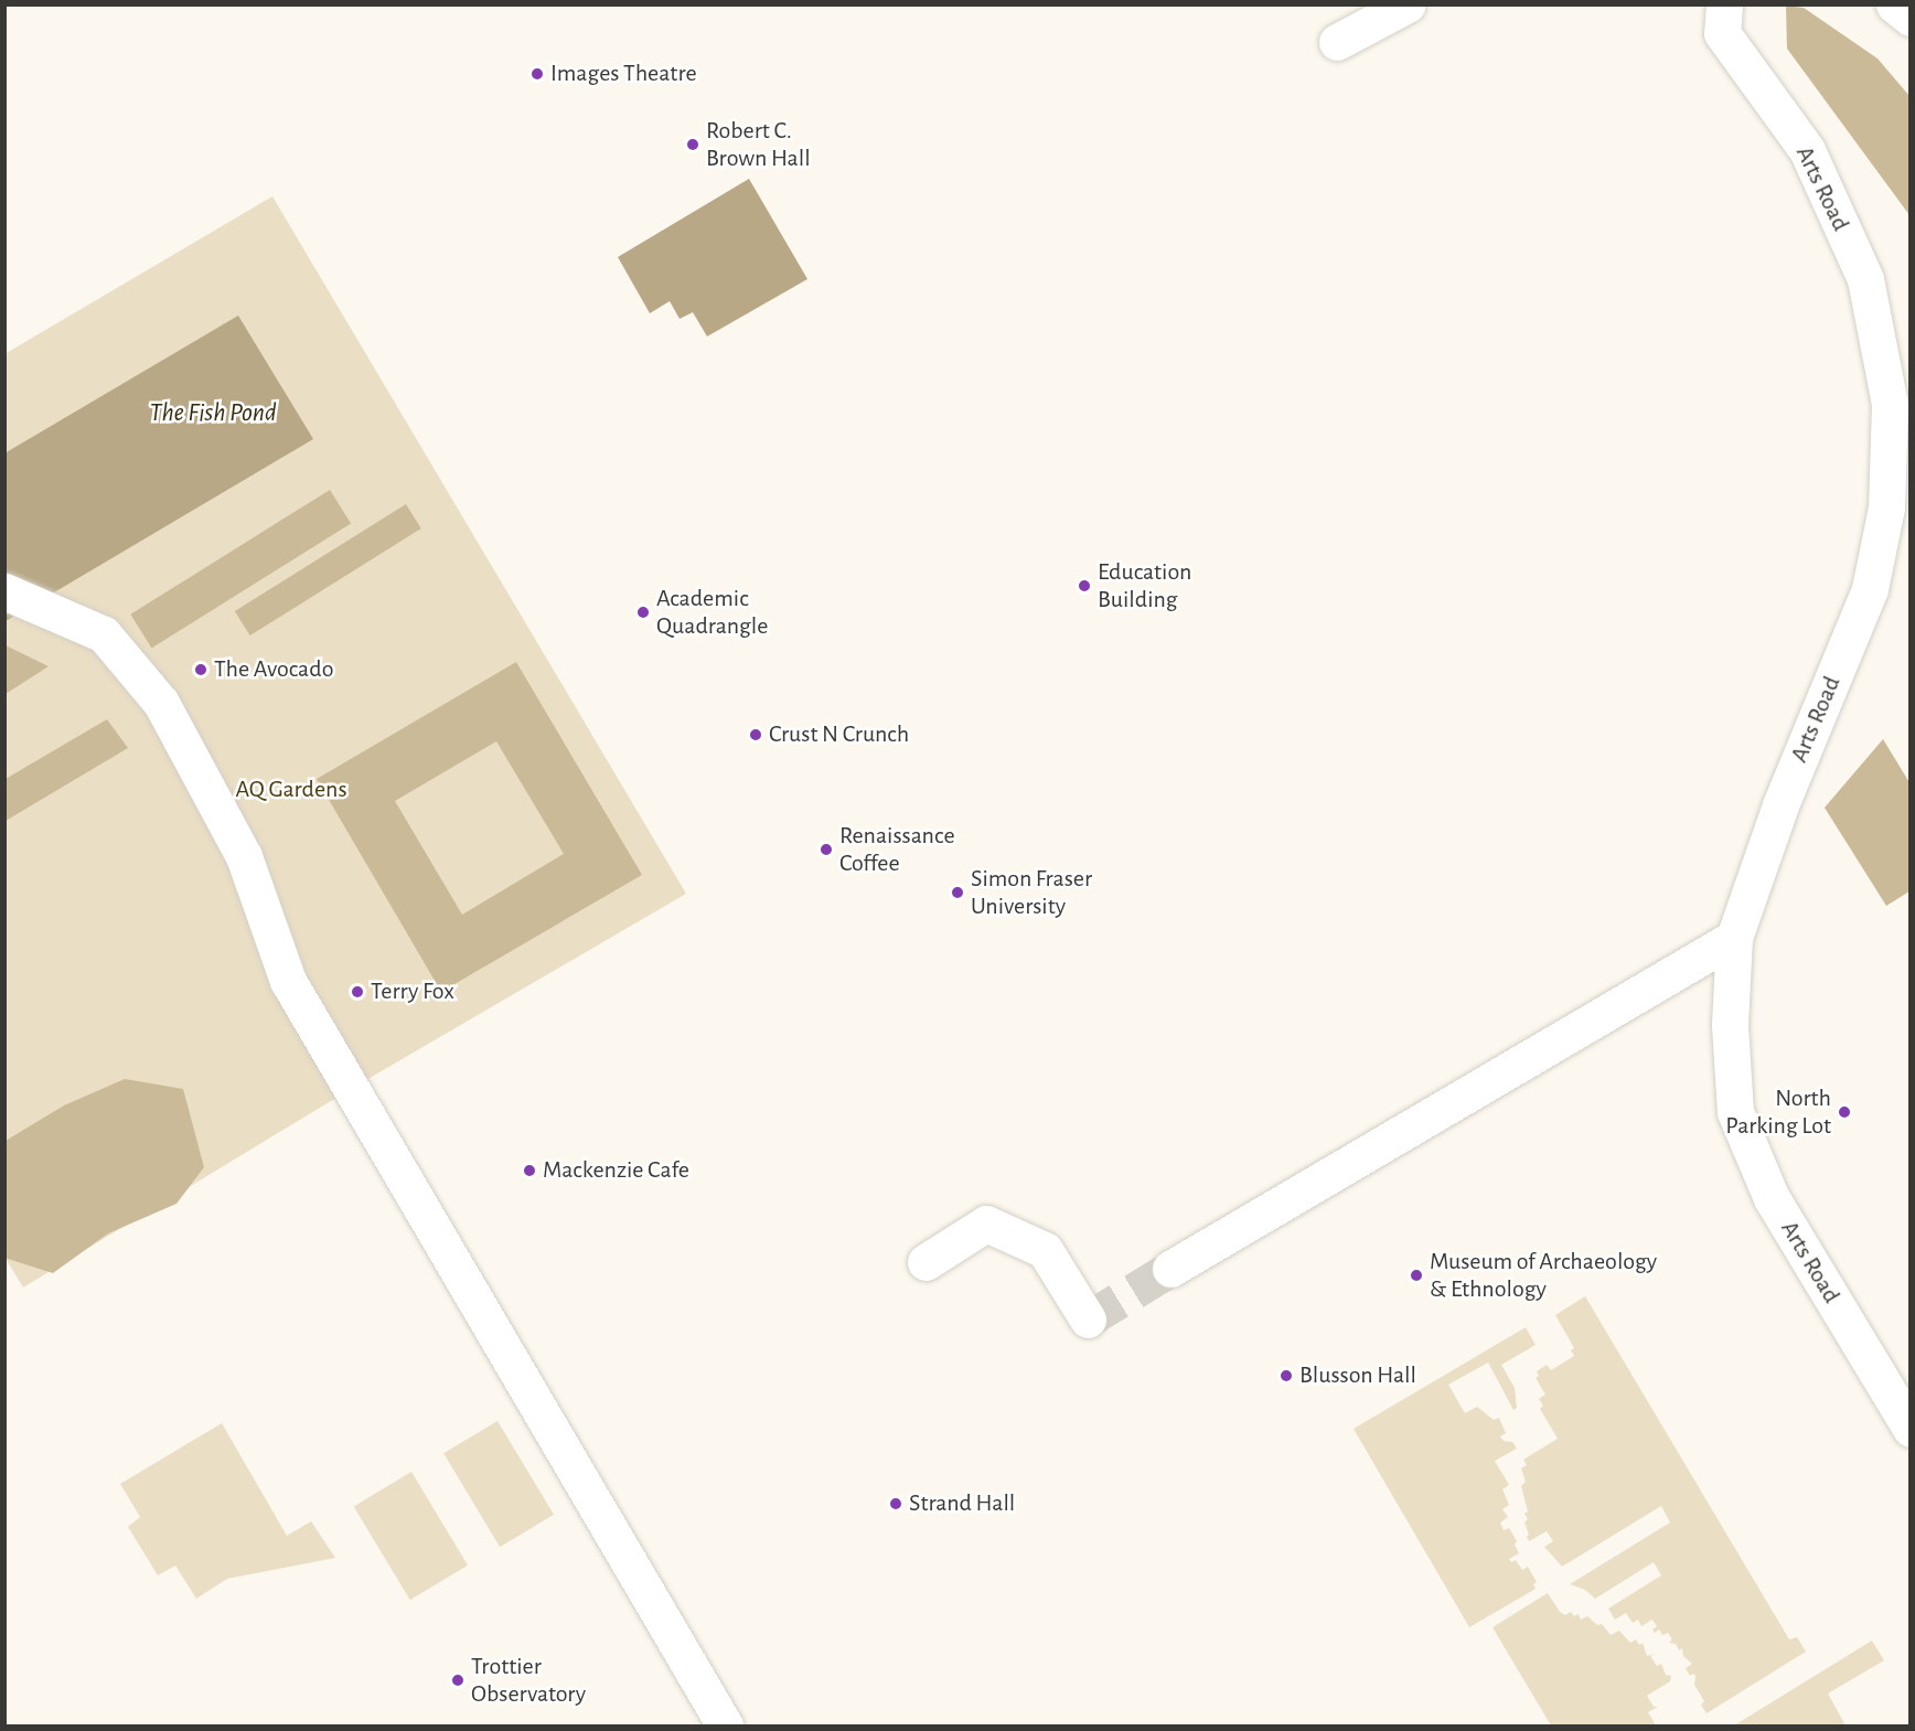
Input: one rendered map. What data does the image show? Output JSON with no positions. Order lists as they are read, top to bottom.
{
  "streets": {
    "street": ["Arts Road"]
  },
  "water": ["The Fish Pond"],
  "parks": ["AQ Gardens"],
  "places": [
    "Images Theatre",
    "Robert C. Brown Hall",
    "Education Building",
    "Academic Quadrangle",
    "The Avocado",
    "Crust N Crunch",
    "Renaissance Coffee",
    "Simon Fraser University",
    "Terry Fox",
    "North Parking Lot",
    "Mackenzie Cafe",
    "Museum of Archaeology & Ethnology",
    "Blusson Hall",
    "Strand Hall",
    "Trottier Observatory"
  ]
}
